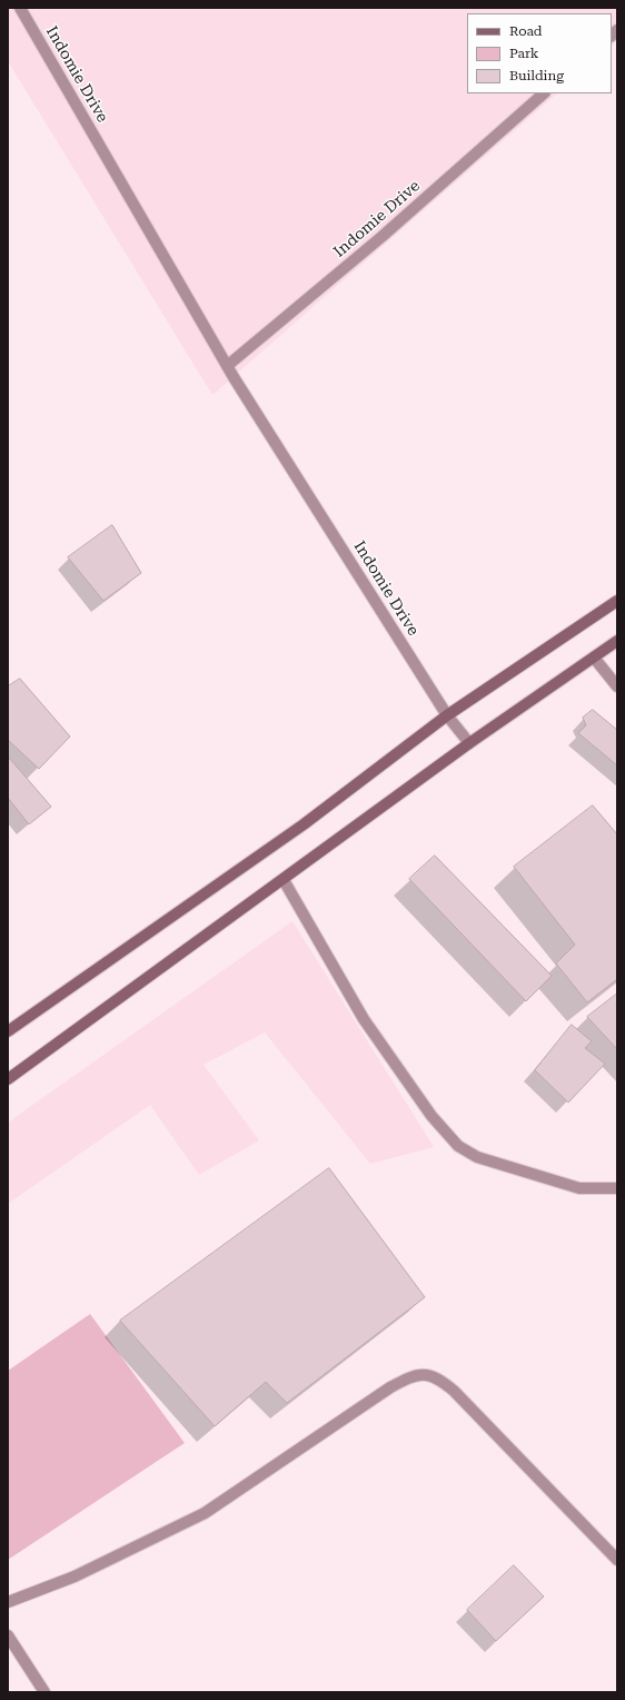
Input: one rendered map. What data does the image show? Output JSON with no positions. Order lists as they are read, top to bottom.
{
  "streets": {
    "street": ["Indomie Drive"]
  },
  "legend": ["Road", "Park", "Building"]
}
